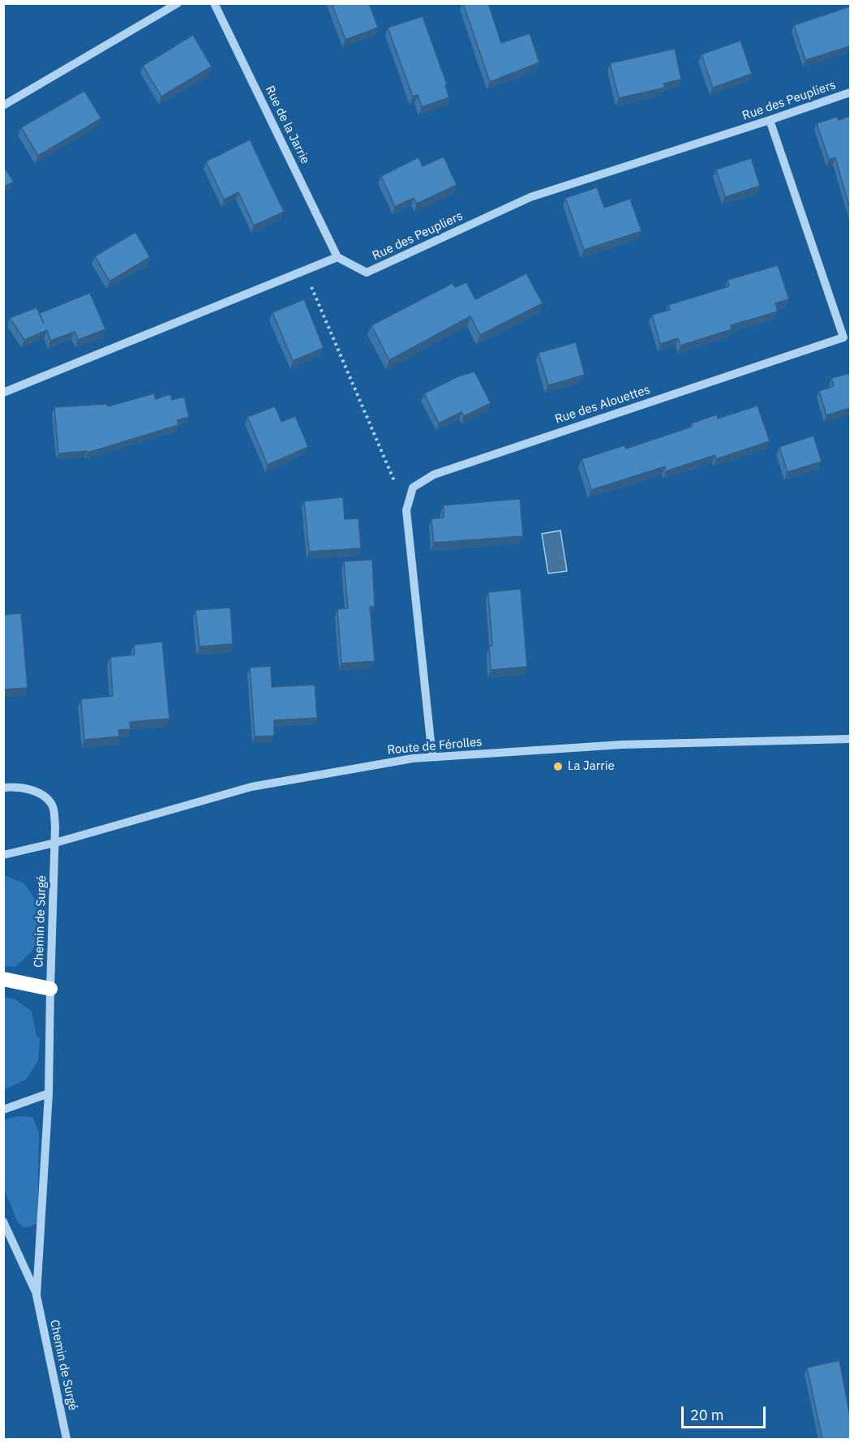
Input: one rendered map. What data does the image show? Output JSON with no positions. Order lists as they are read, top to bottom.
{
  "streets": {
    "street": [
      "Rue des Peupliers",
      "Rue de la Jarrie",
      "Rue des Alouettes",
      "Route de Férolles",
      "Chemin de Surgé"
    ]
  },
  "crossings": [
    ["Rue des Peupliers", "Rue de la Jarrie"],
    ["Rue des Peupliers", "Rue des Alouettes"],
    ["Rue des Alouettes", "Route de Férolles"],
    ["Route de Férolles", "Chemin de Surgé"]
  ],
  "places": ["La Jarrie"],
  "scale_bar": "20 m"
}
